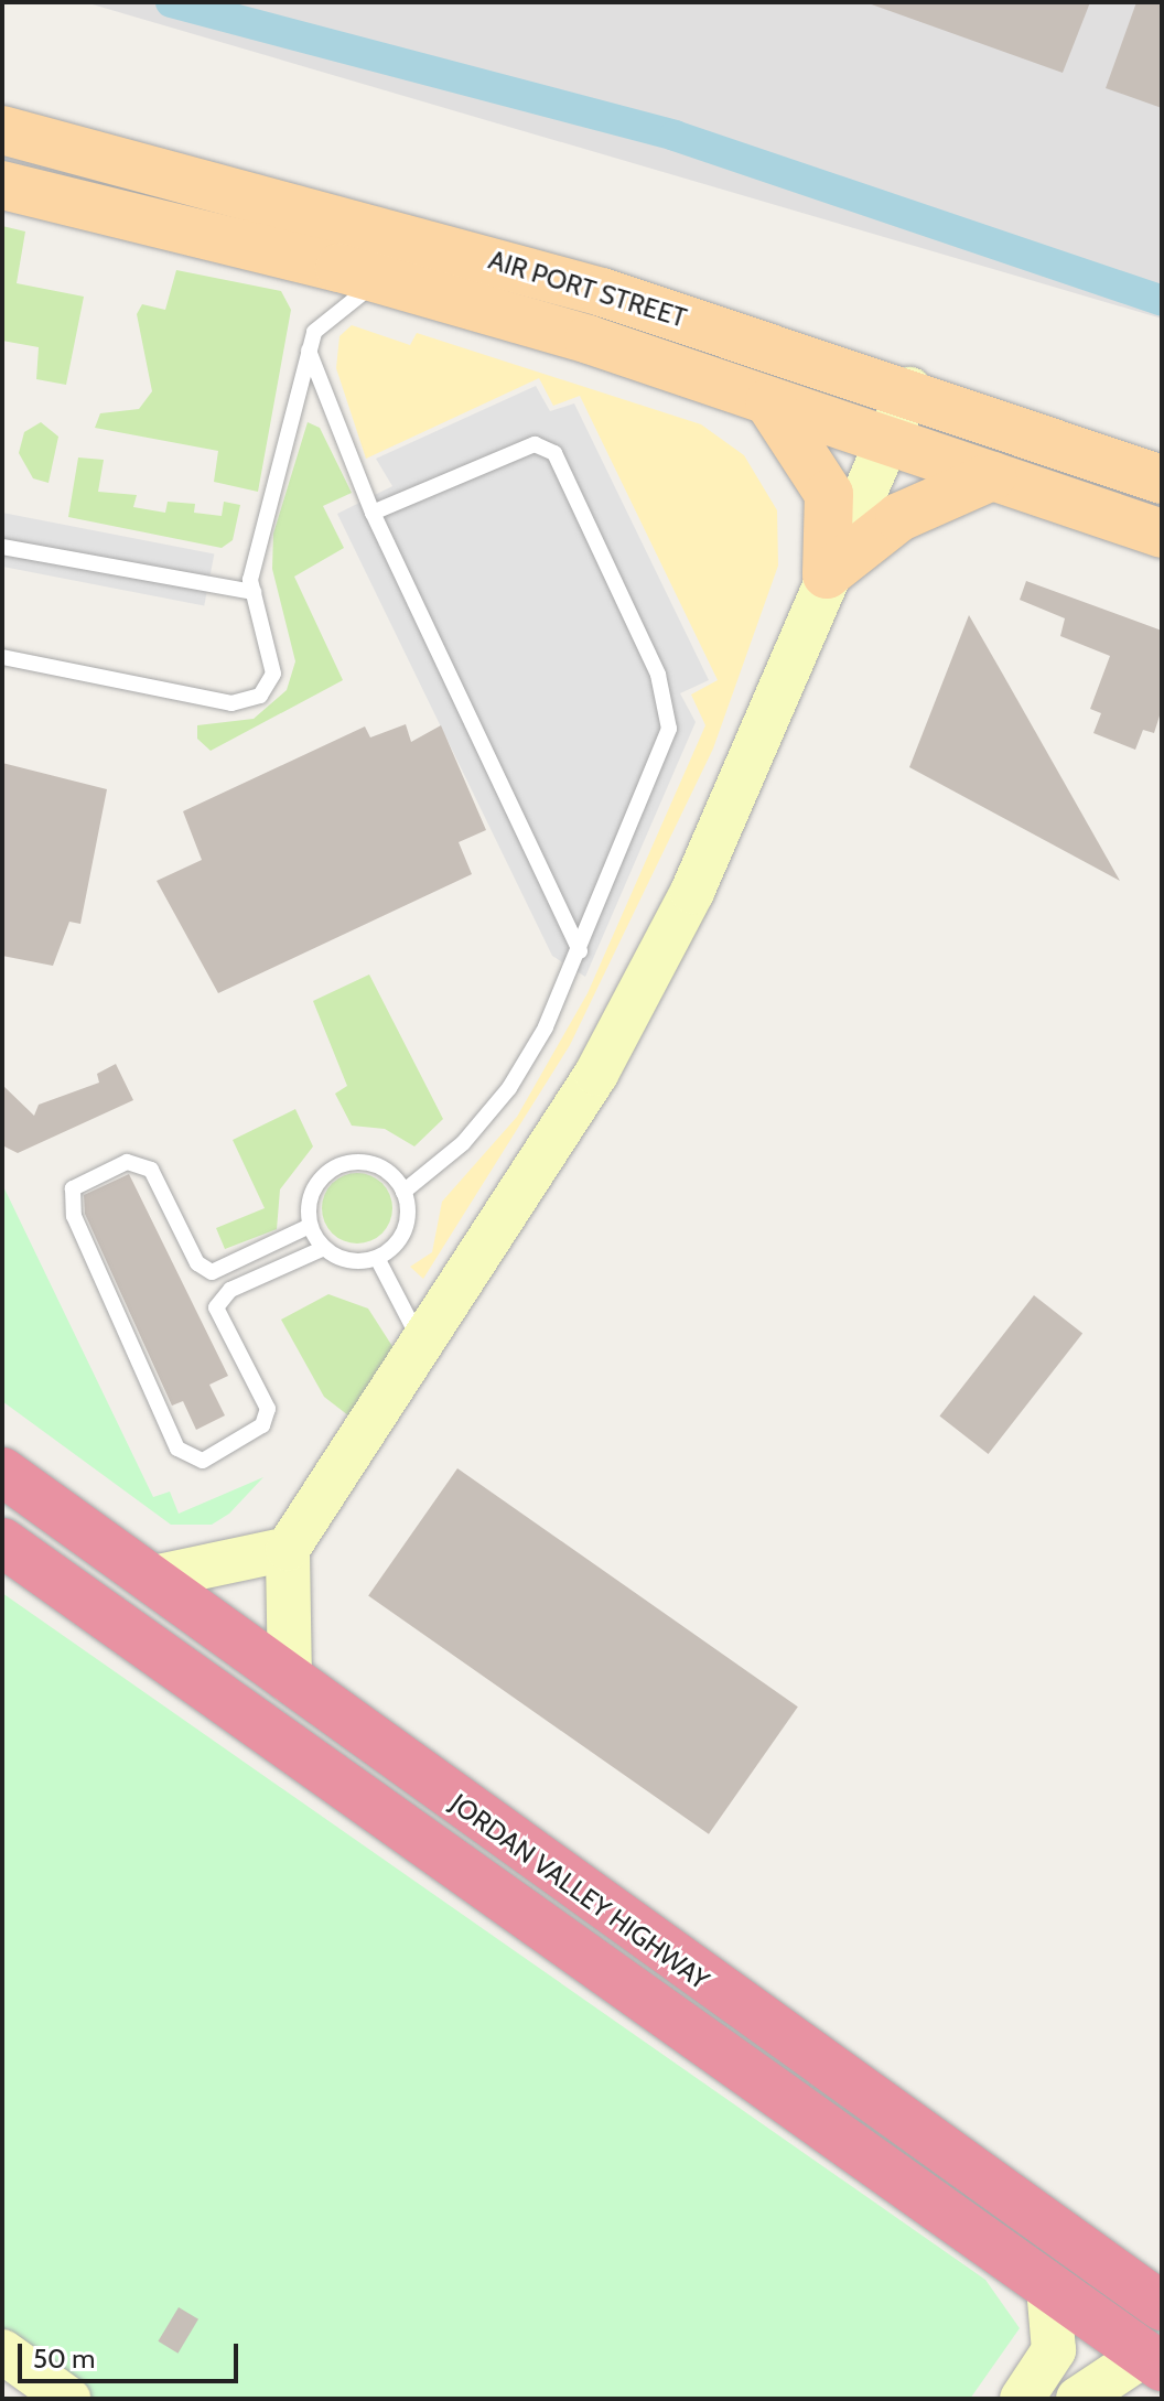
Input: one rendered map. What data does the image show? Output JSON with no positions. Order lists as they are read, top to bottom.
{
  "streets": {
    "highway": ["JORDAN VALLEY HIGHWAY"],
    "main road": ["AIR PORT STREET"]
  },
  "scale_bar": "50 m"
}
